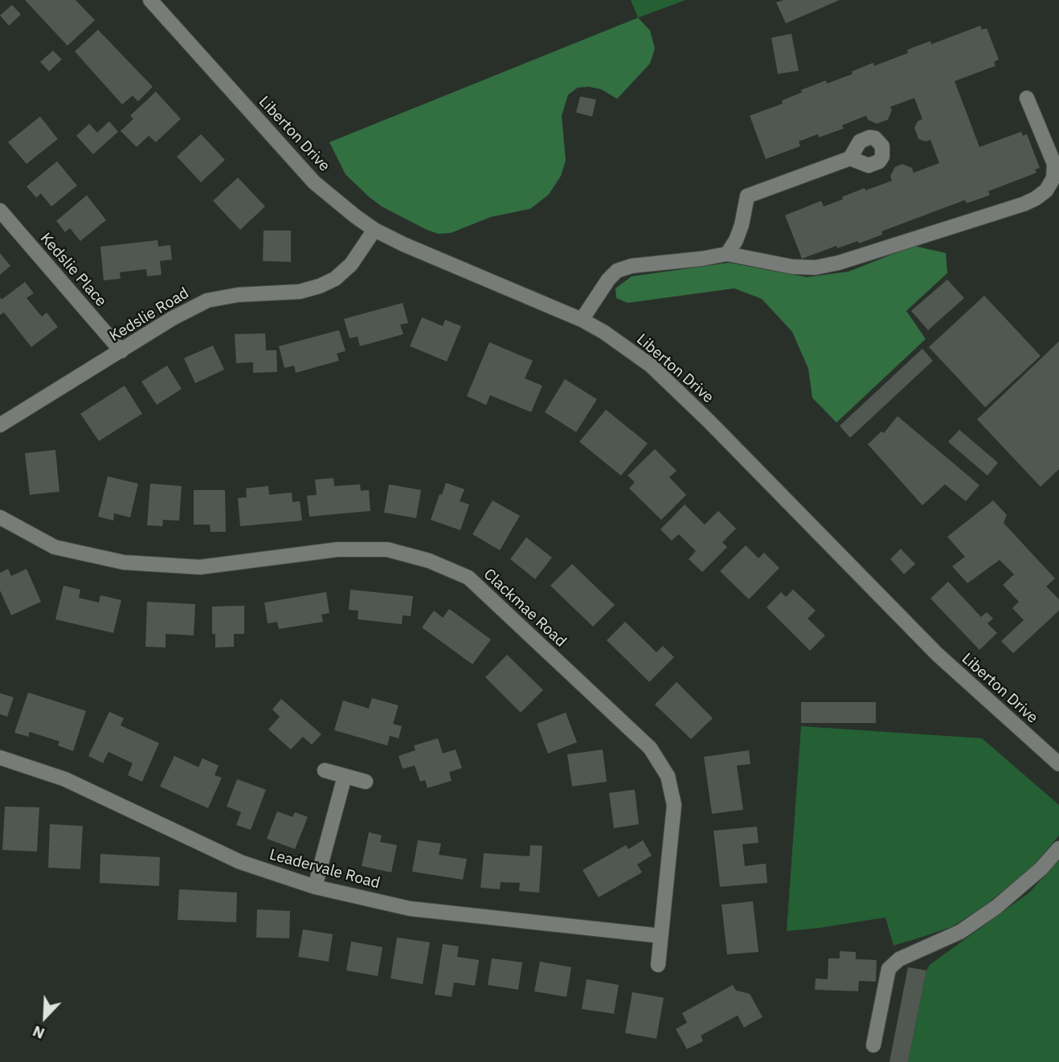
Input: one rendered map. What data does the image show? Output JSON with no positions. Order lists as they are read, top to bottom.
{
  "streets": {
    "street": [
      "Liberton Drive",
      "Kedslie Place",
      "Kedslie Road",
      "Clackmae Road",
      "Leadervale Road"
    ]
  },
  "crossings": [
    ["Liberton Drive", "Kedslie Road"],
    ["Kedslie Place", "Kedslie Road"],
    ["Clackmae Road", "Leadervale Road"]
  ],
  "north": "bottom left"
}
